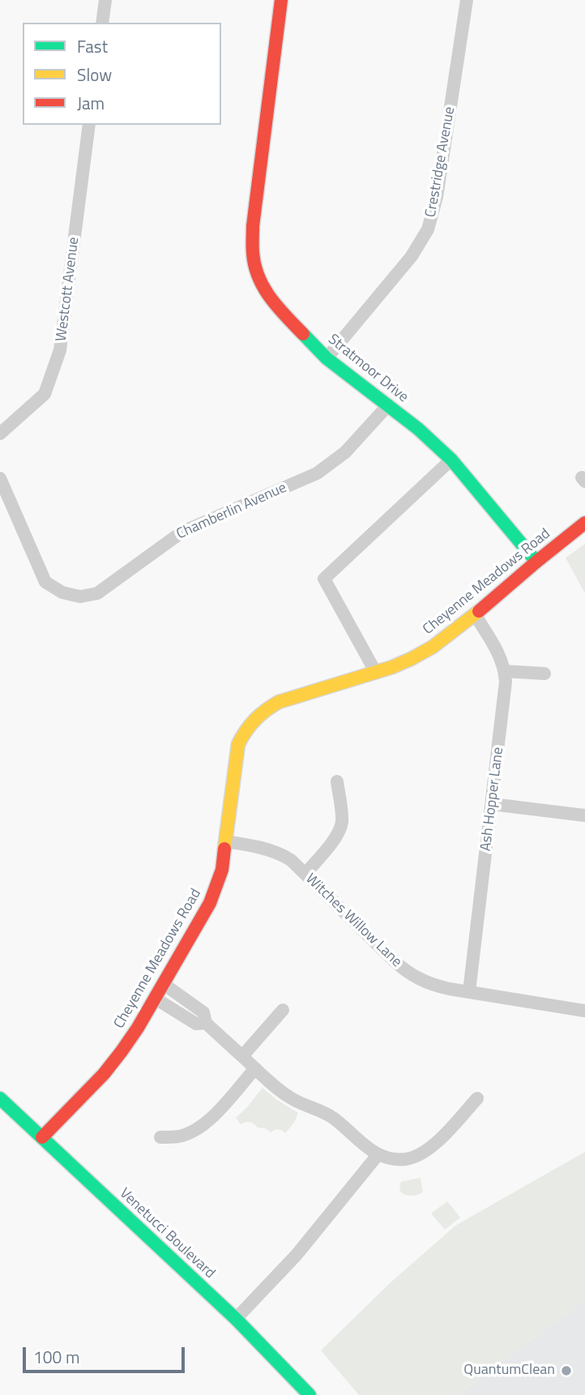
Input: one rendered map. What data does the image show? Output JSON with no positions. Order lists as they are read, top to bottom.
{
  "streets": {
    "main road": ["Stratmoor Drive", "Cheyenne Meadows Road", "Venetucci Boulevard"],
    "street": [
      "Crestridge Avenue",
      "Westcott Avenue",
      "Chamberlin Avenue",
      "Ash Hopper Lane",
      "Witches Willow Lane"
    ]
  },
  "crossings": [
    ["Crestridge Avenue", "Stratmoor Drive"],
    ["Stratmoor Drive", "Chamberlin Avenue"],
    ["Stratmoor Drive", "Cheyenne Meadows Road"],
    ["Cheyenne Meadows Road", "Ash Hopper Lane"],
    ["Cheyenne Meadows Road", "Witches Willow Lane"],
    ["Cheyenne Meadows Road", "Venetucci Boulevard"],
    ["Ash Hopper Lane", "Witches Willow Lane"]
  ],
  "places": ["QuantumClean"],
  "legend": ["Fast", "Slow", "Jam"],
  "scale_bar": "100 m"
}
